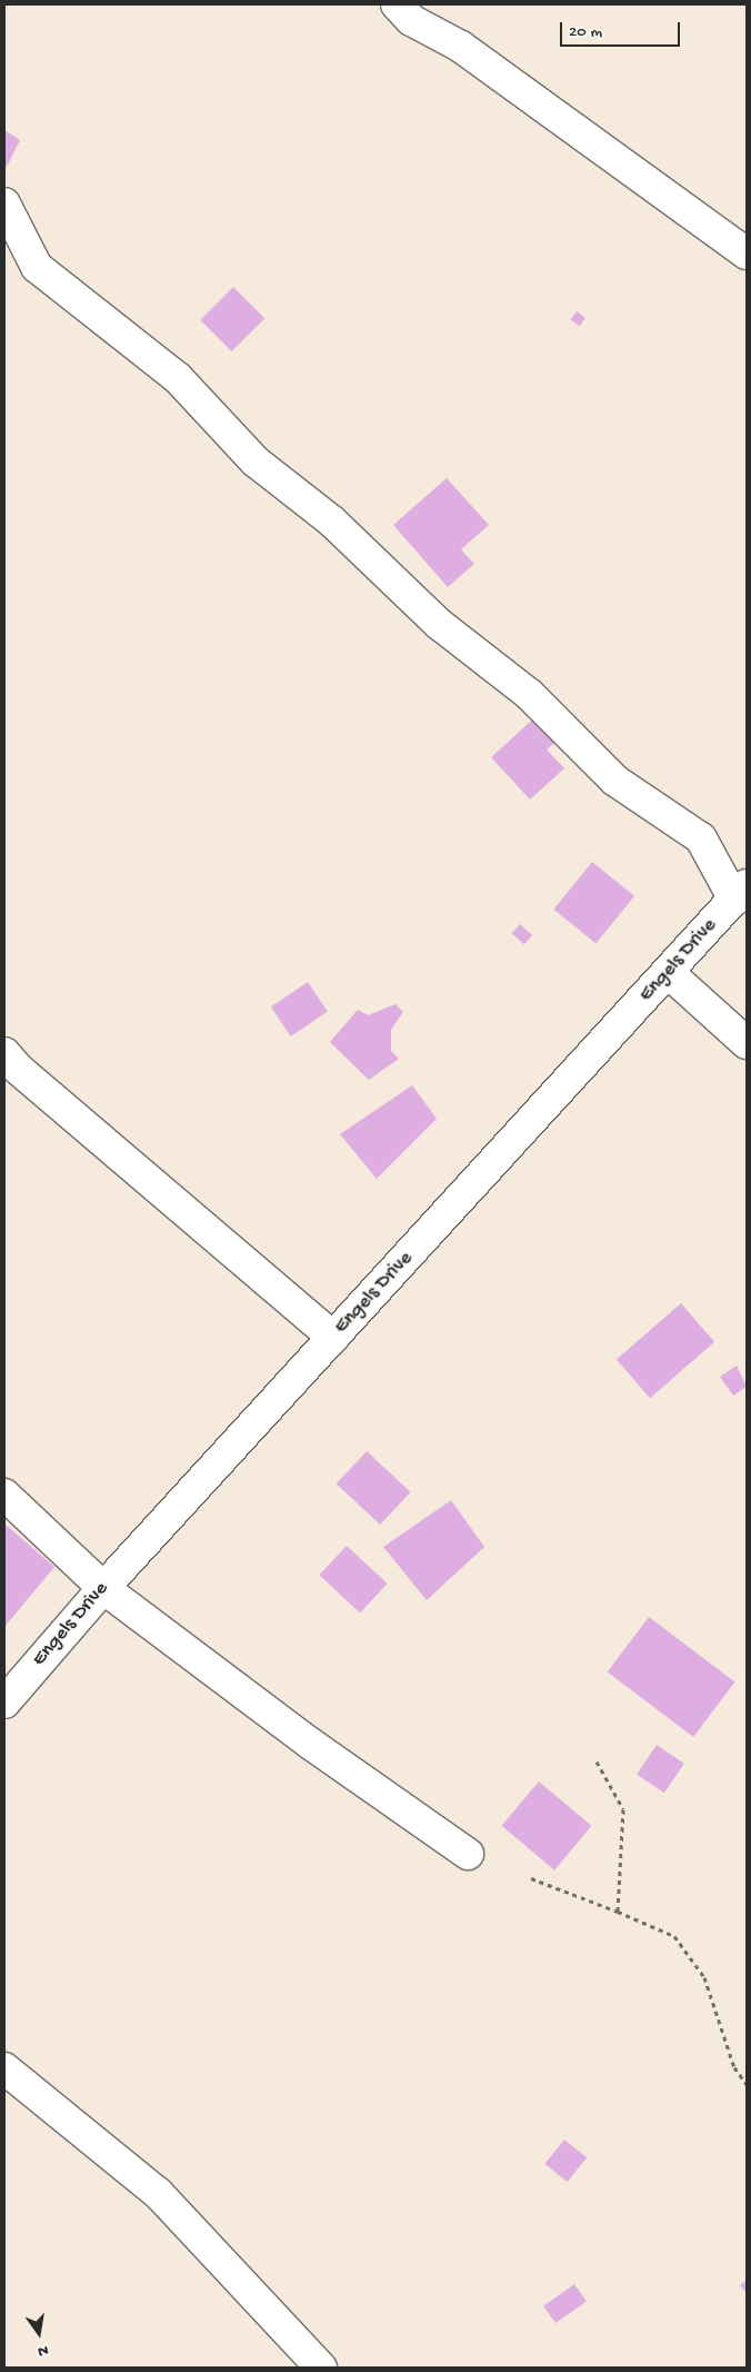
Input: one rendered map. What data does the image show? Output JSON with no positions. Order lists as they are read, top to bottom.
{
  "streets": {
    "street": ["Engels Drive"]
  },
  "scale_bar": "20 m",
  "north": "bottom"
}
